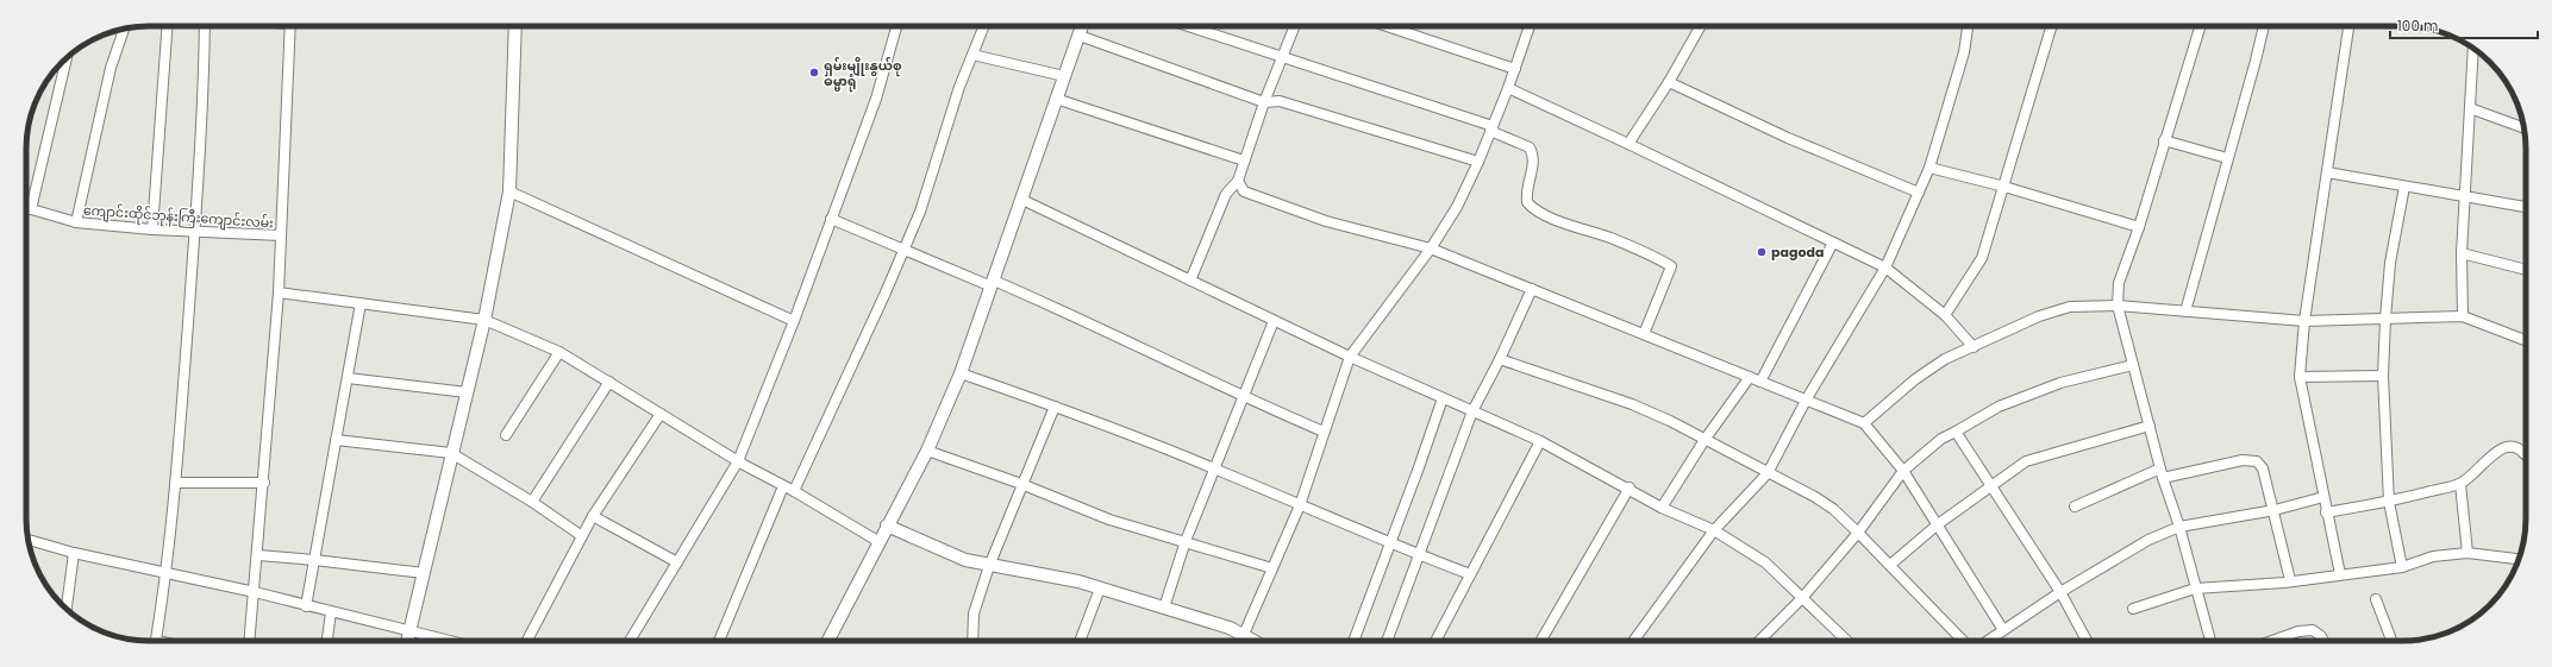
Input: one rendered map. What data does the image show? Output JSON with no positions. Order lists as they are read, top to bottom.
{
  "streets": {
    "street": ["ကျောင်းထိုင်ဘုန်းကြီးကျောင်းလမ်း"]
  },
  "places": ["ရှမ်းမျိုးနွယ်စု ဓမ္မာရုံ", "pagoda"],
  "scale_bar": "100 m"
}
